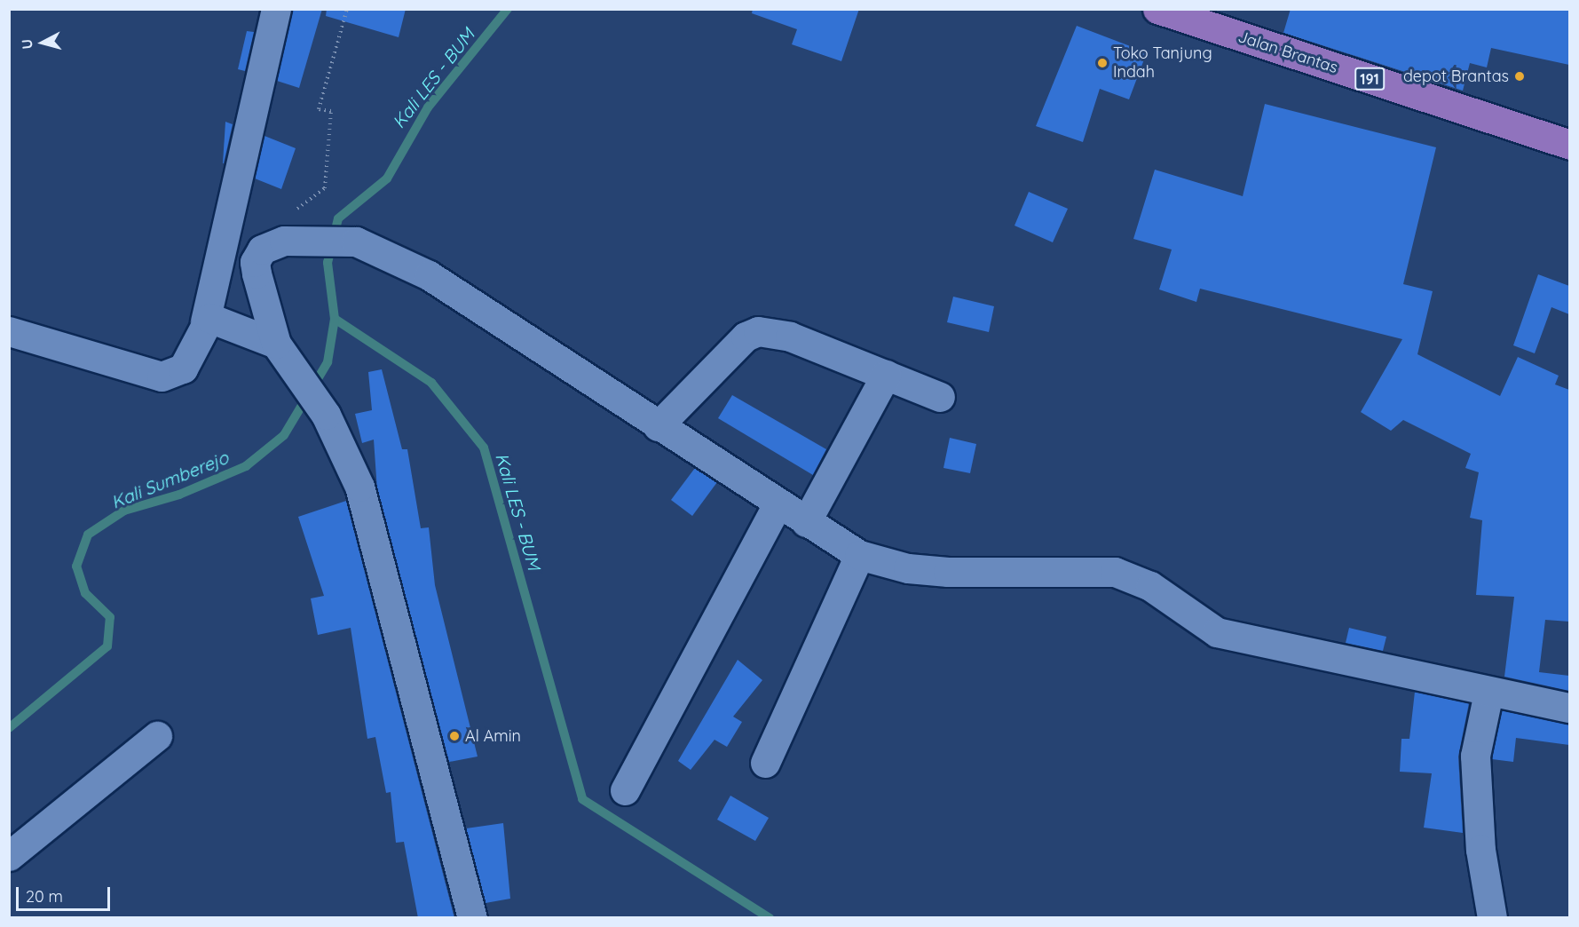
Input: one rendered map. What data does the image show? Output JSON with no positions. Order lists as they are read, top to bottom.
{
  "streets": {
    "main road": ["Jalan Brantas", "191"]
  },
  "water": ["Kali LES - BUM", "Kali Sumberejo"],
  "places": ["Toko Tanjung Indah", "depot Brantas", "Al Amin"],
  "scale_bar": "20 m",
  "north": "left"
}
